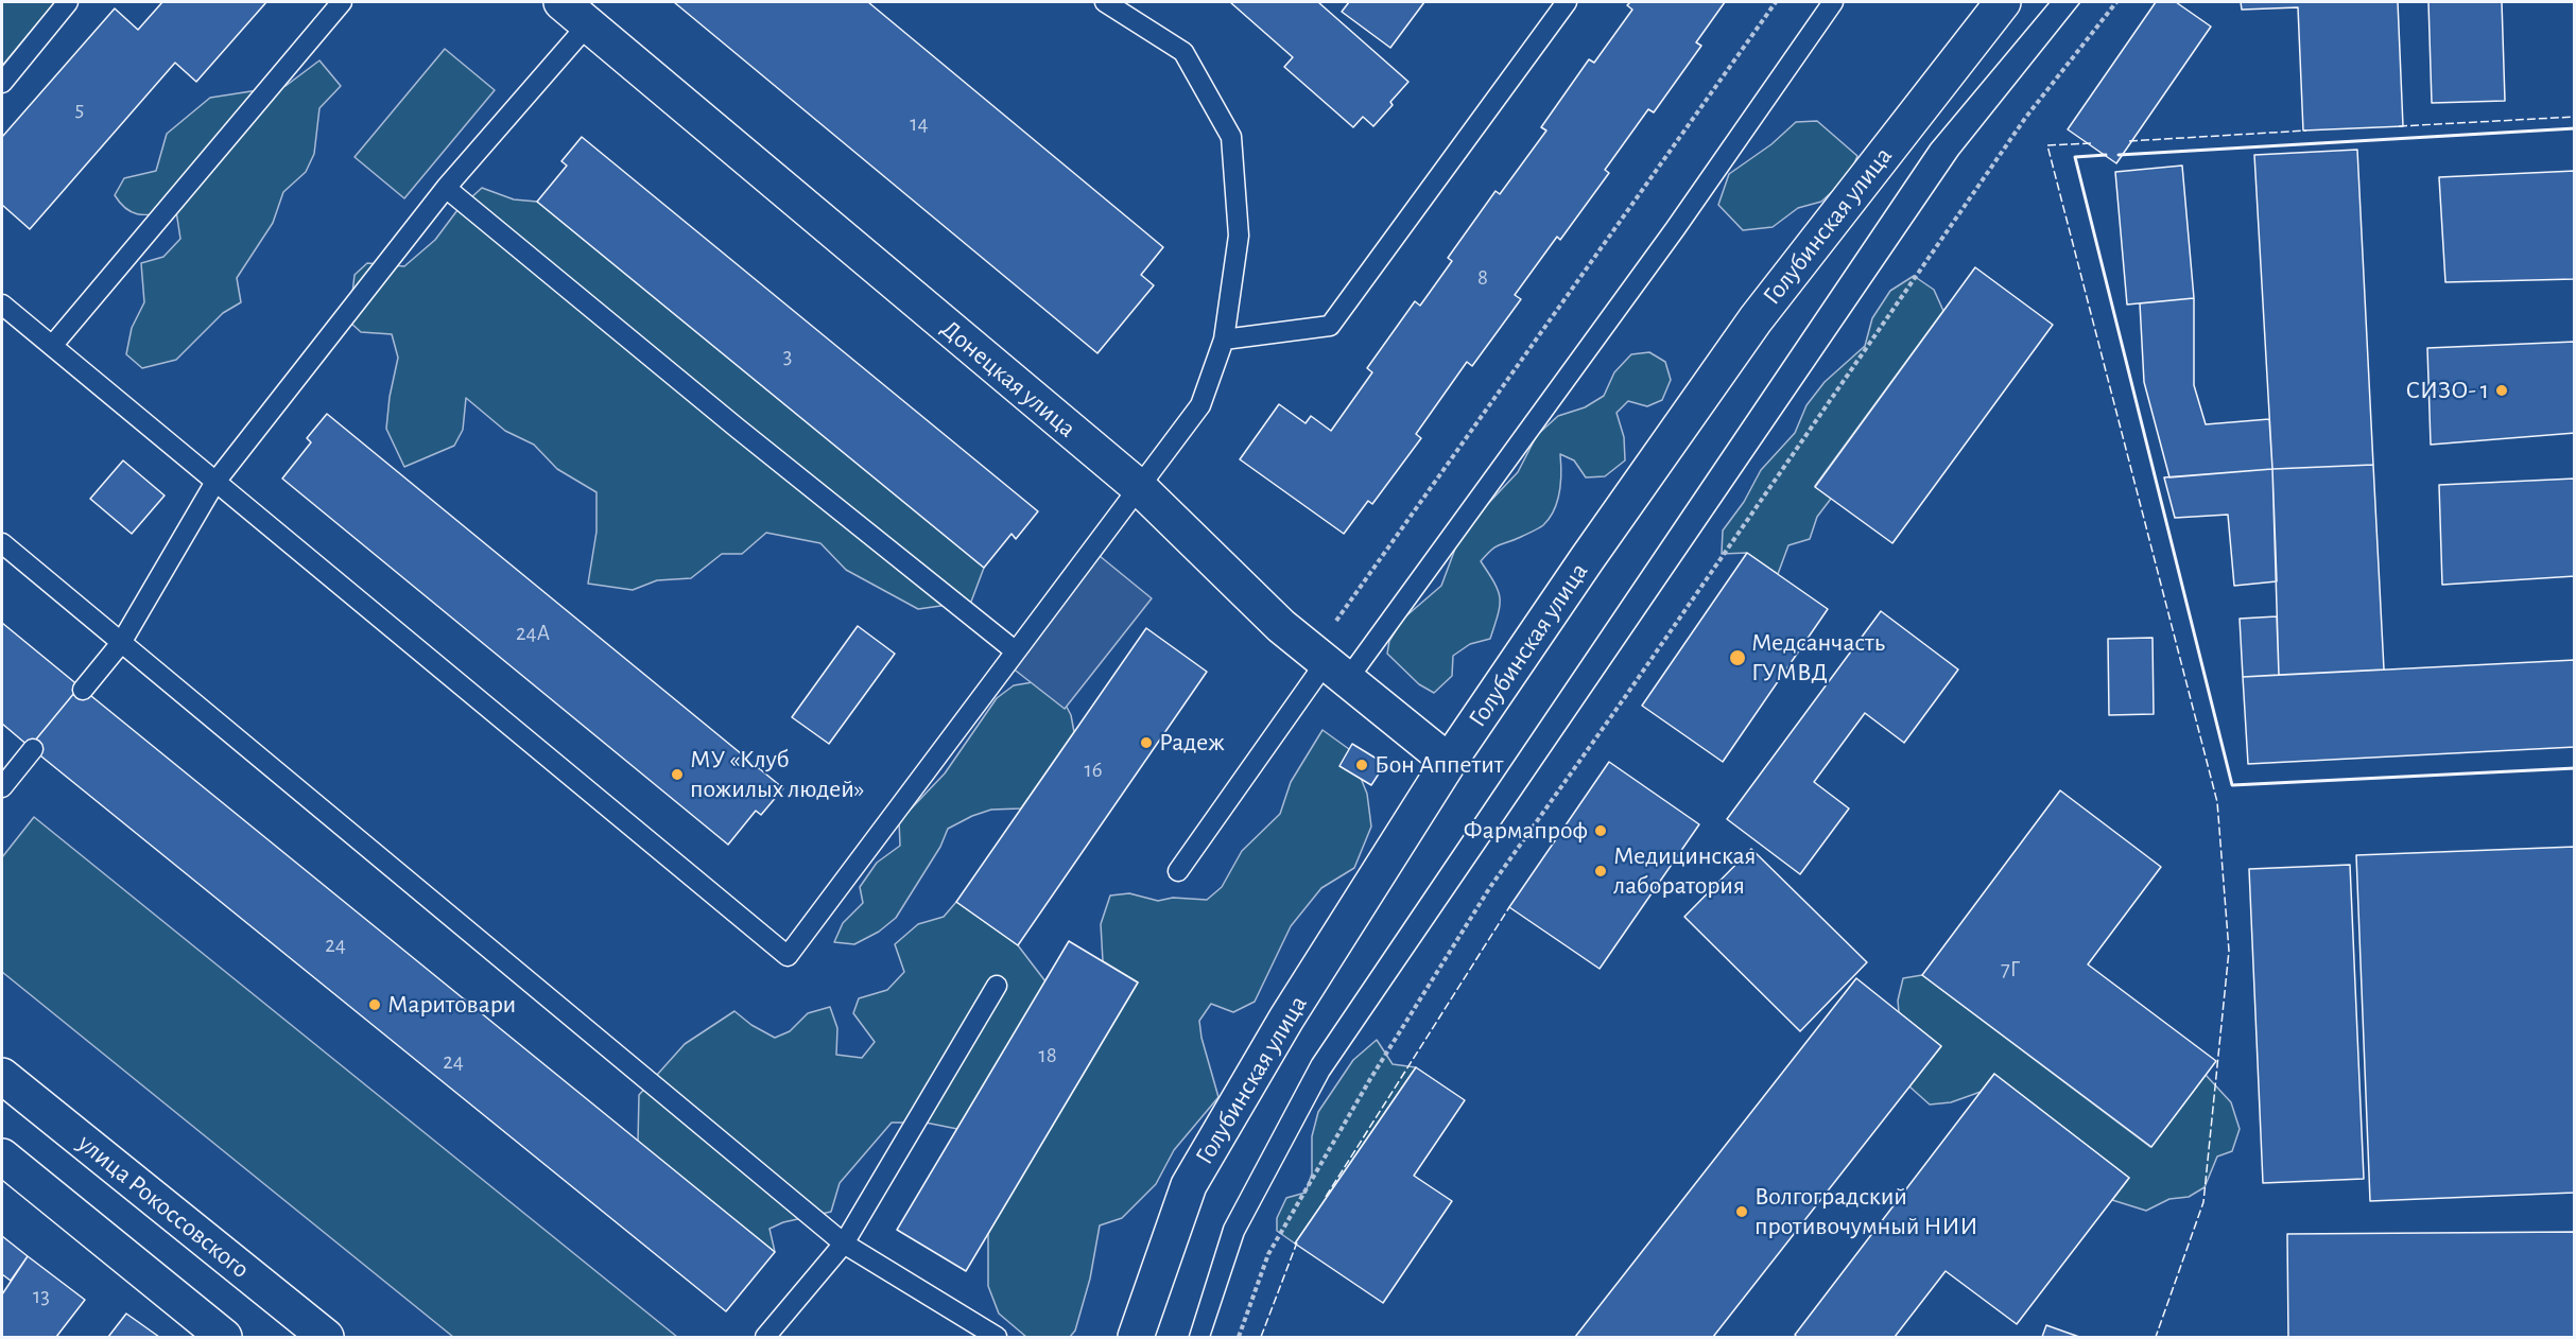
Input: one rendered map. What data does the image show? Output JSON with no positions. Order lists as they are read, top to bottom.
{
  "streets": {
    "main road": ["Голубинская улица", "Донецкая улица", "улица Рокоссовского"]
  },
  "crossings": [
    ["Голубинская улица", "Донецкая улица"]
  ],
  "places": [
    "СИЗО- 1",
    "Медсанчасть ГУМВД",
    "Радеж",
    "Бон Аппетит",
    "МУ «Клуб пожилых людей»",
    "Фармапроф",
    "Медицинская лаборатория",
    "Маритовари",
    "Волгоградский противочумный НИИ"
  ],
  "house_numbers": [
    "5",
    "14",
    "8",
    "3",
    "24А",
    "16",
    "24",
    "7Г",
    "18",
    "24",
    "13"
  ]
}
